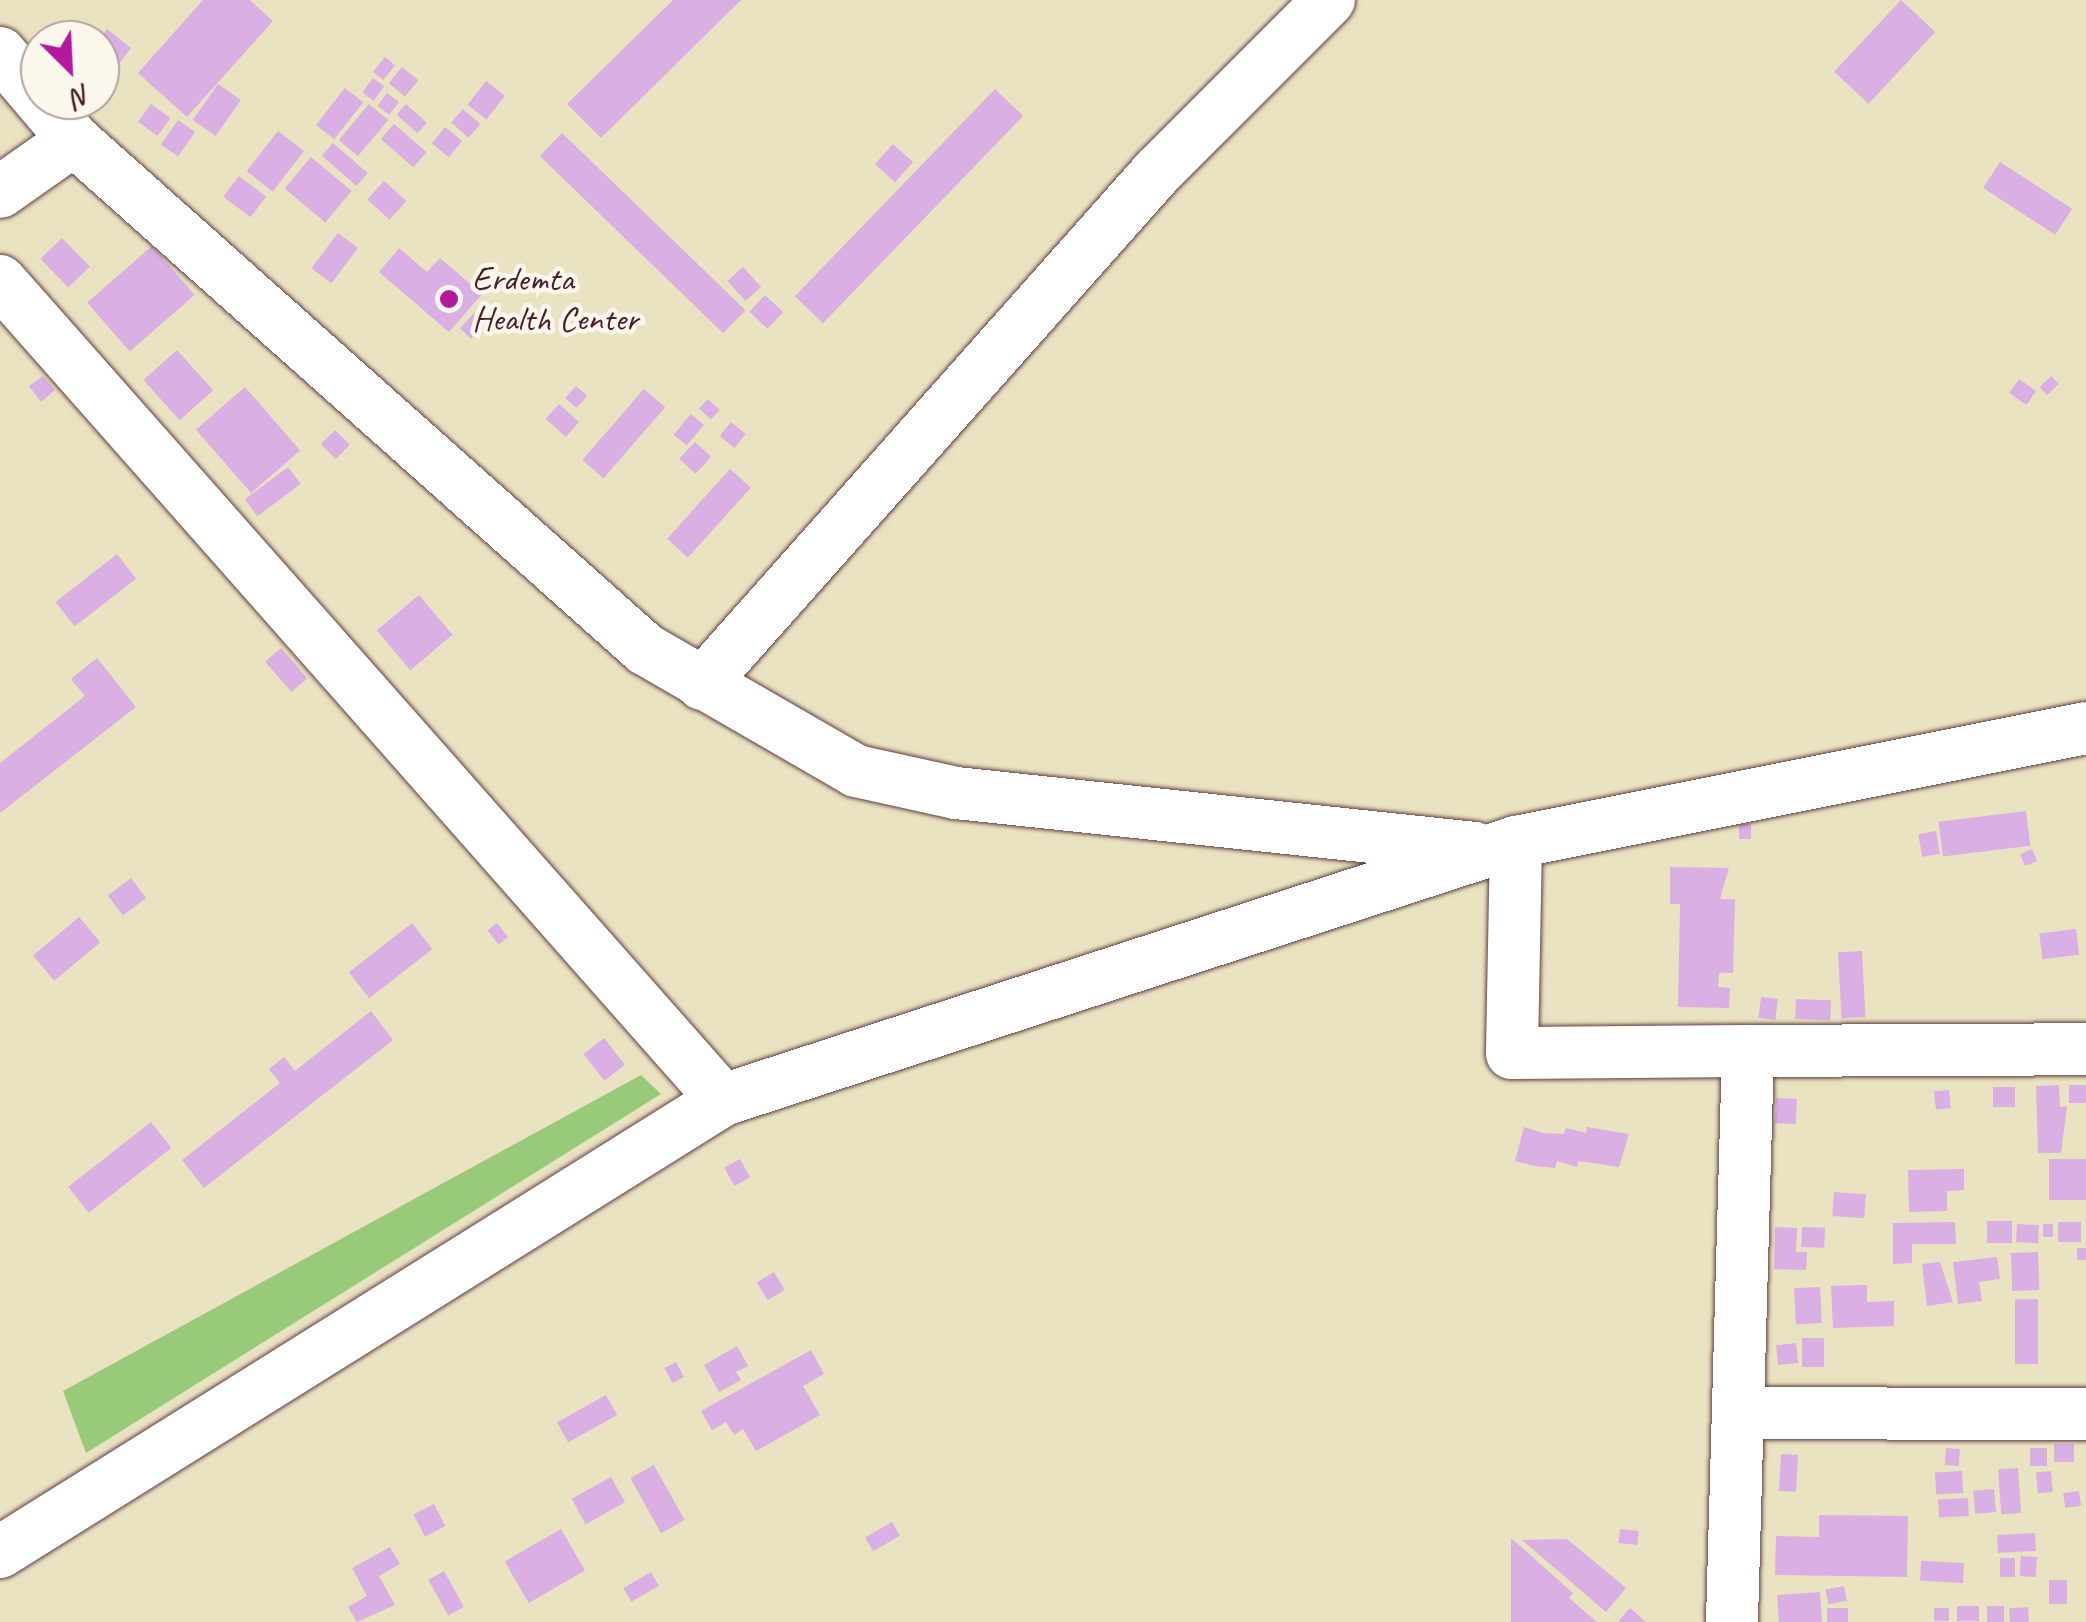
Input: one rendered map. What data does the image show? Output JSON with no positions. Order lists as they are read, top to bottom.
{
  "places": ["Erdemta Health Center"],
  "north": "bottom right"
}
